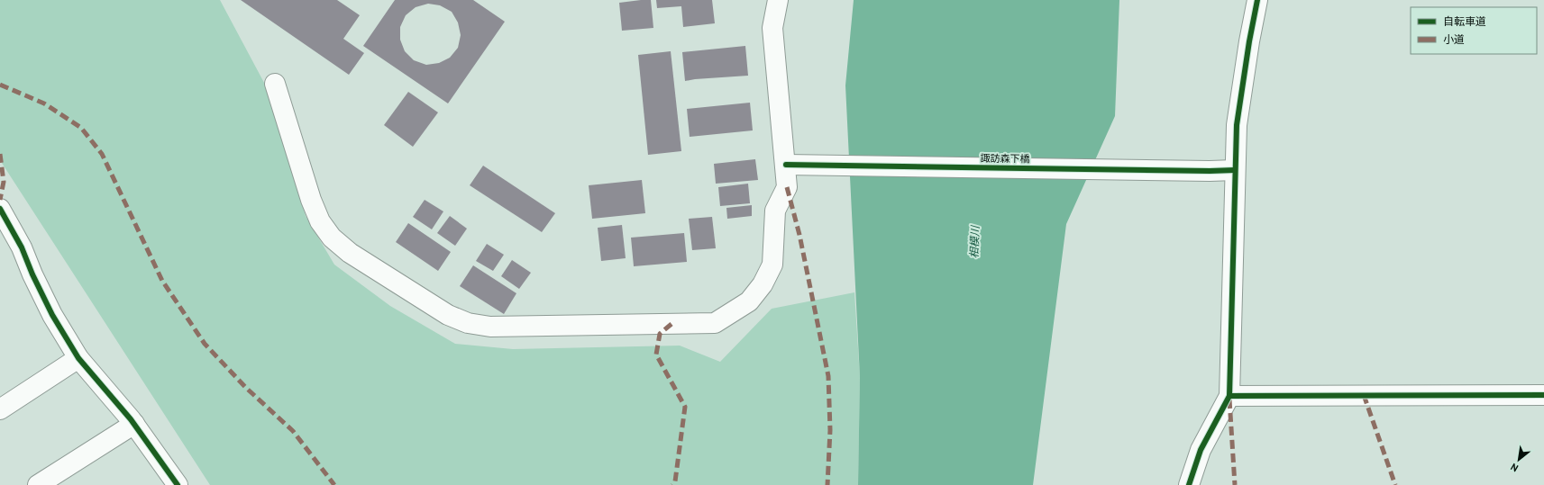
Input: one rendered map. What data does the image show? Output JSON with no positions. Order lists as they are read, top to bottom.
{
  "streets": {
    "street": ["諏訪森下橋"]
  },
  "water": ["相模川"],
  "legend": ["自転車道", "小道"],
  "north": "bottom left"
}
